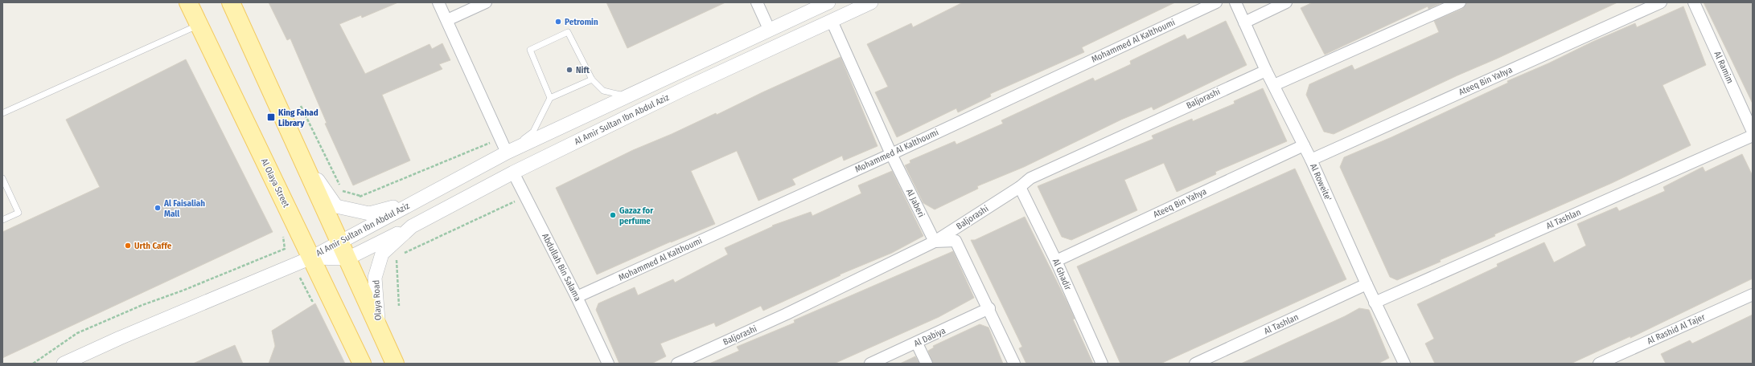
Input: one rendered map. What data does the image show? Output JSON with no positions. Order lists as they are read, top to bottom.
{
  "streets": {
    "main road": ["Al Olaya Street"],
    "street": [
      "Mohammed Al Kalthoumi",
      "Al Ramim",
      "Ateeq Bin Yahya",
      "Baljorashi",
      "Al Amir Sultan Ibn Abdul Aziz",
      "Al Roweite'",
      "Al Jaberi",
      "Al Tashlan",
      "Abdullah Bin Salama",
      "Al Ghadir",
      "Olaya Road",
      "Al Rashid Al Tajer",
      "Al Dabiya"
    ]
  },
  "crossings": [
    ["Mohammed Al Kalthoumi", "Al Jaberi"],
    ["Mohammed Al Kalthoumi", "Abdullah Bin Salama"],
    ["Ateeq Bin Yahya", "Al Roweite'"],
    ["Ateeq Bin Yahya", "Al Ghadir"],
    ["Baljorashi", "Al Roweite'"],
    ["Baljorashi", "Al Jaberi"],
    ["Baljorashi", "Al Ghadir"],
    ["Al Amir Sultan Ibn Abdul Aziz", "Al Olaya Street"],
    ["Al Amir Sultan Ibn Abdul Aziz", "Al Jaberi"],
    ["Al Amir Sultan Ibn Abdul Aziz", "Abdullah Bin Salama"],
    ["Al Amir Sultan Ibn Abdul Aziz", "Olaya Road"],
    ["Al Roweite'", "Al Tashlan"]
  ],
  "places": {
    "other": [
      "Petromin",
      "Nift",
      "Al Faisaliah Mall",
      "Gazaz for perfume",
      "Urth Caffe"
    ],
    "transit": ["King Fahad Library"]
  }
}
